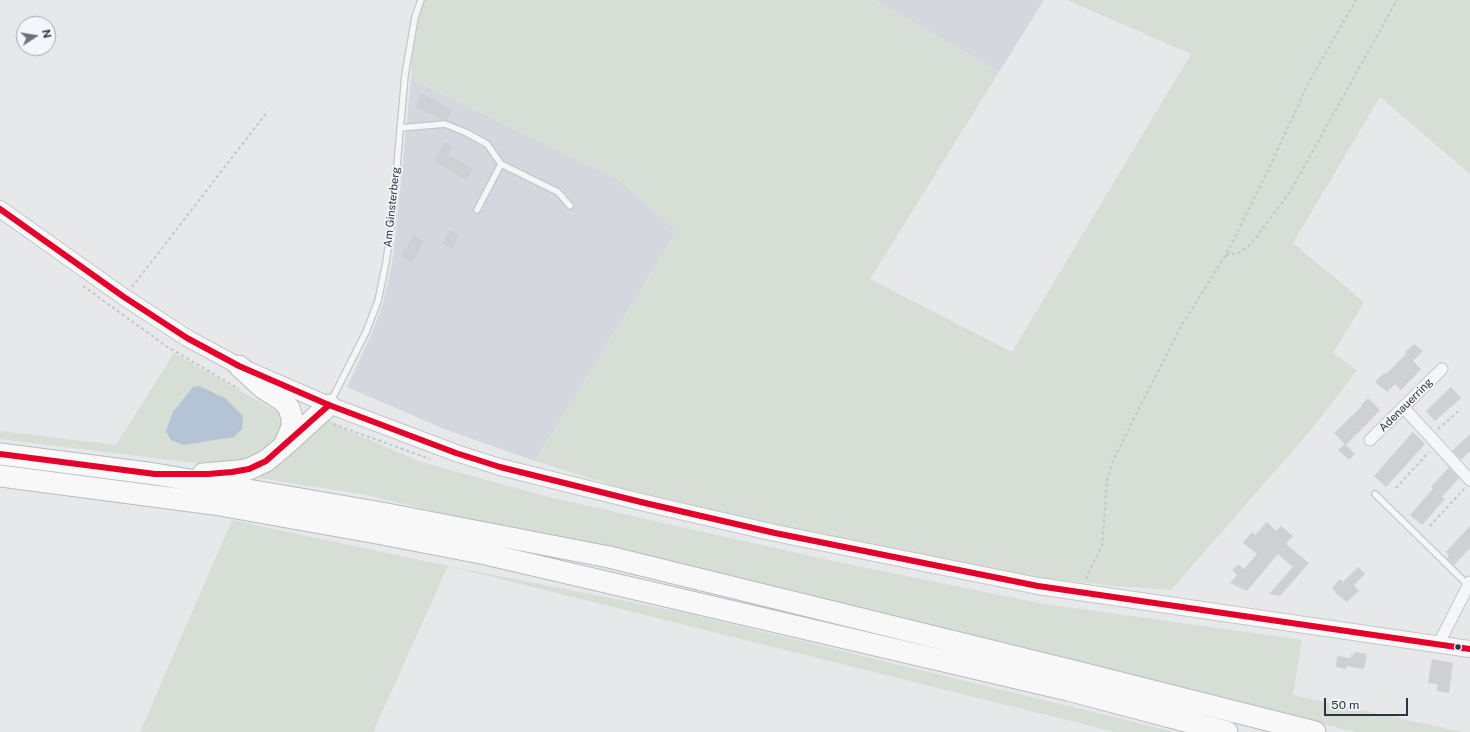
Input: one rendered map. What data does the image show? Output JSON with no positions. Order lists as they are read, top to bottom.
{
  "streets": {
    "street": ["Adenauerring"],
    "lane": ["Am Ginsterberg"]
  },
  "scale_bar": "50 m",
  "north": "right"
}
